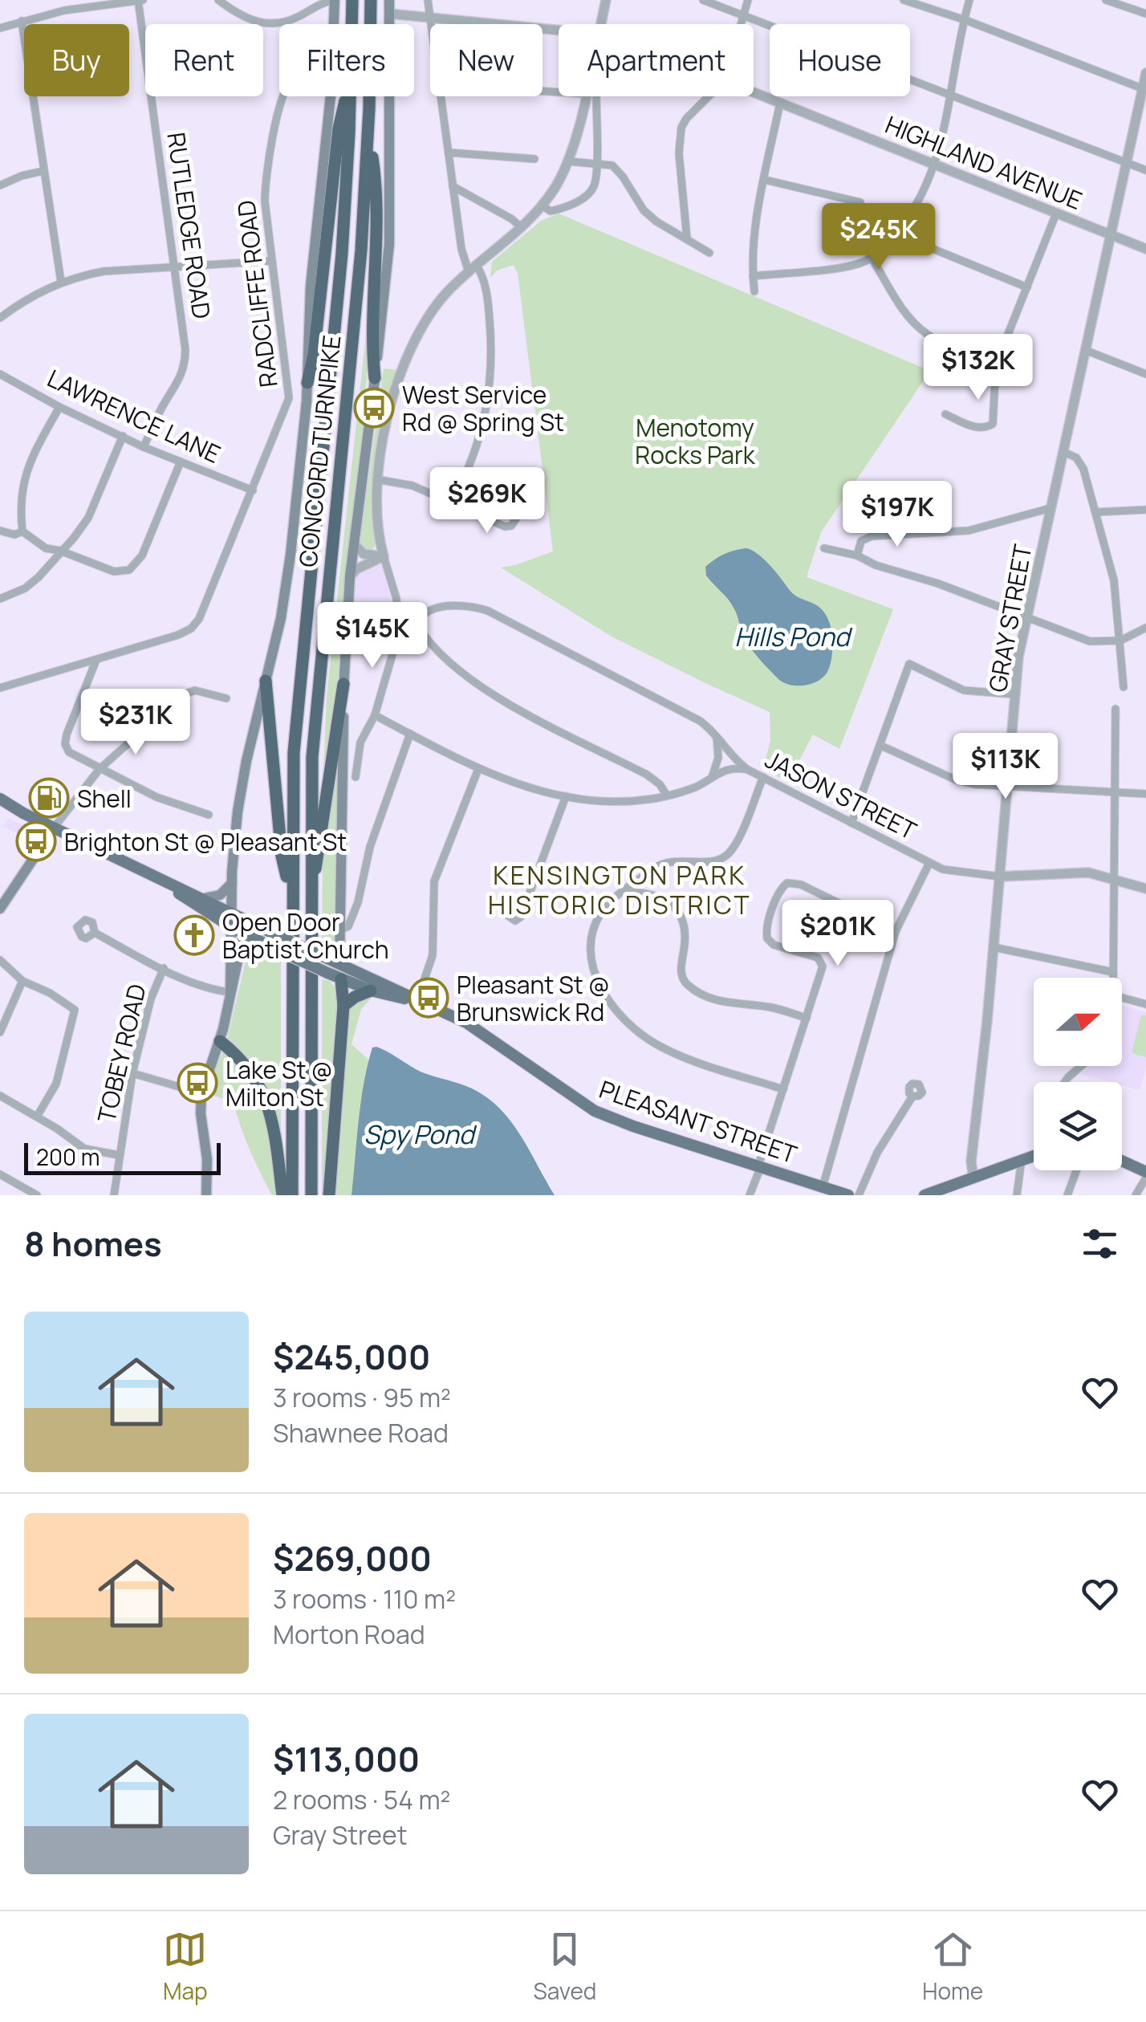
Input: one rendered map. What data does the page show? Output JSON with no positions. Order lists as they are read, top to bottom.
{
  "streets": {
    "highway": ["CONCORD TURNPIKE"],
    "main road": ["PLEASANT STREET"],
    "street": [
      "HIGHLAND AVENUE",
      "RUTLEDGE ROAD",
      "RADCLIFFE ROAD",
      "LAWRENCE LANE",
      "GRAY STREET",
      "JASON STREET",
      "TOBEY ROAD"
    ]
  },
  "crossings": [
    ["HIGHLAND AVENUE", "CONCORD TURNPIKE"],
    ["HIGHLAND AVENUE", "GRAY STREET"],
    ["RUTLEDGE ROAD", "LAWRENCE LANE"],
    ["RADCLIFFE ROAD", "LAWRENCE LANE"],
    ["CONCORD TURNPIKE", "PLEASANT STREET"],
    ["GRAY STREET", "JASON STREET"]
  ],
  "districts": ["KENSINGTON PARK HISTORIC DISTRICT"],
  "water": ["Hills Pond", "Spy Pond"],
  "parks": ["Menotomy Rocks Park"],
  "places": {
    "bus stop": [
      "West Service Rd @ Spring St",
      "Brighton St @ Pleasant St",
      "Pleasant St @ Brunswick Rd",
      "Lake St @ Milton St"
    ],
    "fuel station": ["Shell"],
    "church": ["Open Door Baptist Church"]
  },
  "scale_bar": "200 m",
  "north": "right",
  "page": {
    "chip": [
      "Buy",
      "Rent",
      "Filters",
      "New",
      "Apartment",
      "House"
    ],
    "price": [
      "$245K",
      "$132K",
      "$269K",
      "$197K",
      "$145K",
      "$231K",
      "$113K",
      "$201K"
    ],
    "scale": "200 m",
    "heading": "8 homes",
    "list": [
      {
        "name": "$245,000",
        "note": "3 rooms · 95 m² · Shawnee Road"
      },
      {
        "name": "$269,000",
        "note": "3 rooms · 110 m² · Morton Road"
      },
      {
        "name": "$113,000",
        "note": "2 rooms · 54 m² · Gray Street"
      }
    ],
    "tabs": ["Map", "Saved", "Home"]
  }
}
